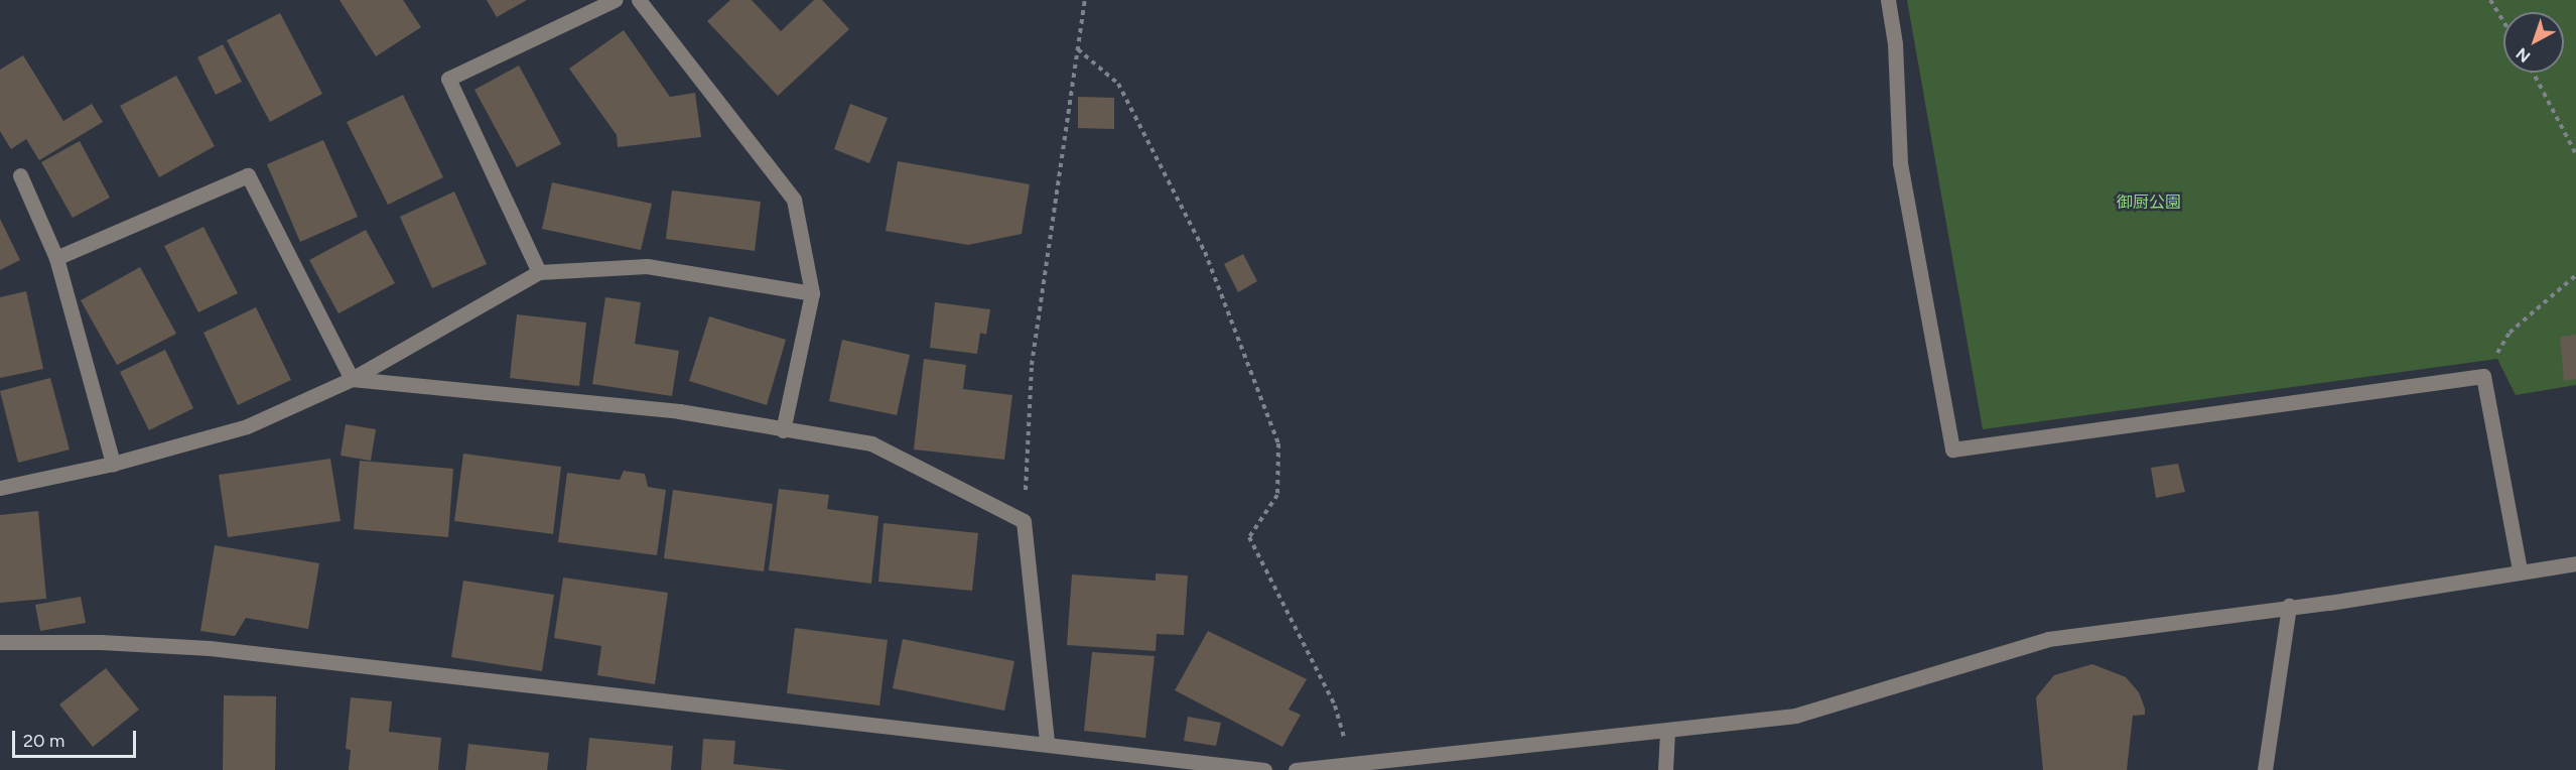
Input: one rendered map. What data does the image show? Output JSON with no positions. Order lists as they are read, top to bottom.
{
  "parks": ["御厨公園"],
  "scale_bar": "20 m",
  "north": "bottom left"
}
